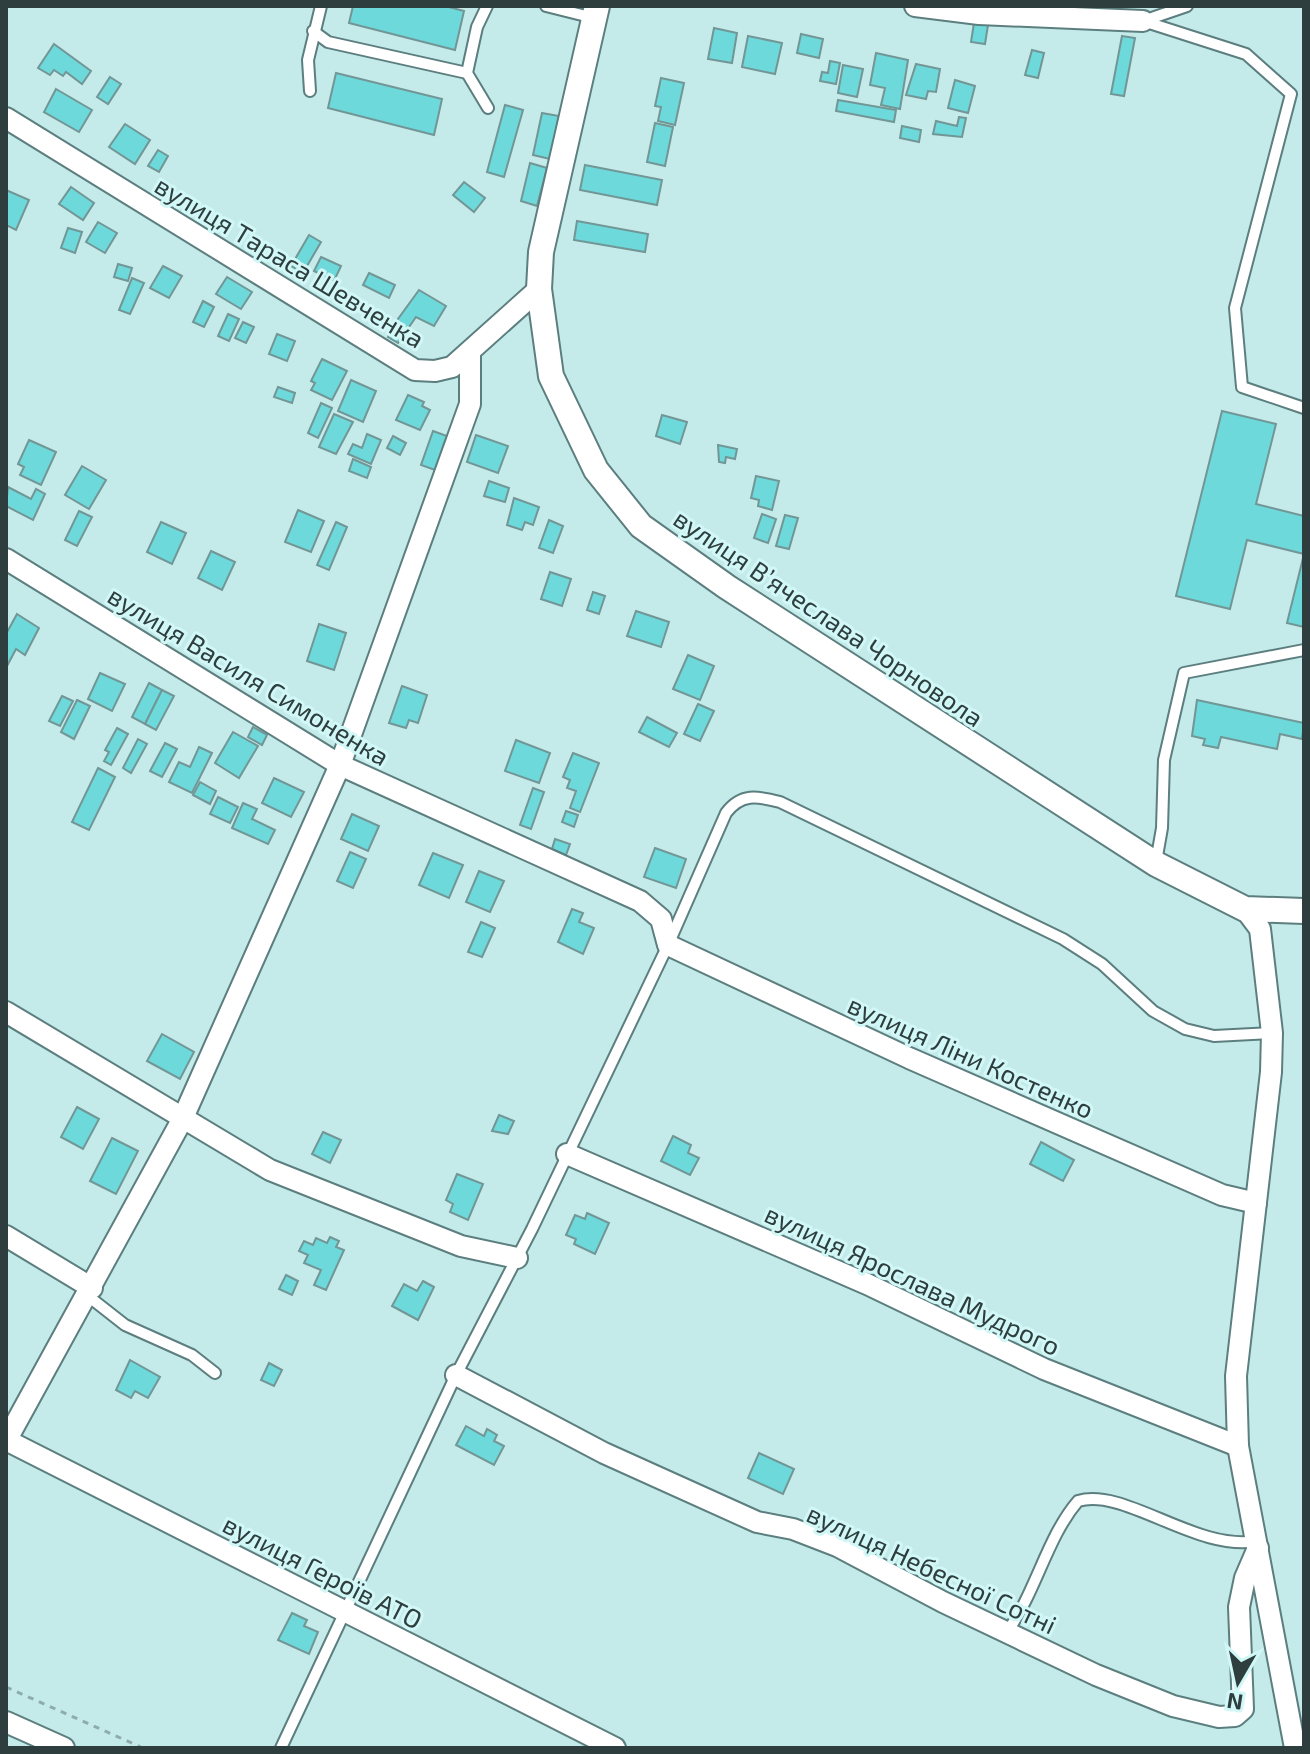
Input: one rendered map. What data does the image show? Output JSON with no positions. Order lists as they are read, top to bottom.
{
  "streets": {
    "street": [
      "вулиця Тараса Шевченка",
      "вулиця Вʼячеслава Чорновола",
      "вулиця Василя Симоненка",
      "вулиця Ліни Костенко",
      "вулиця Ярослава Мудрого",
      "вулиця Небесної Сотні",
      "вулиця Героїв АТО"
    ]
  },
  "crossings": [
    ["вулиця Тараса Шевченка", "вулиця Вʼячеслава Чорновола"],
    ["вулиця Василя Симоненка", "вулиця Ліни Костенко"]
  ],
  "north": "bottom"
}
